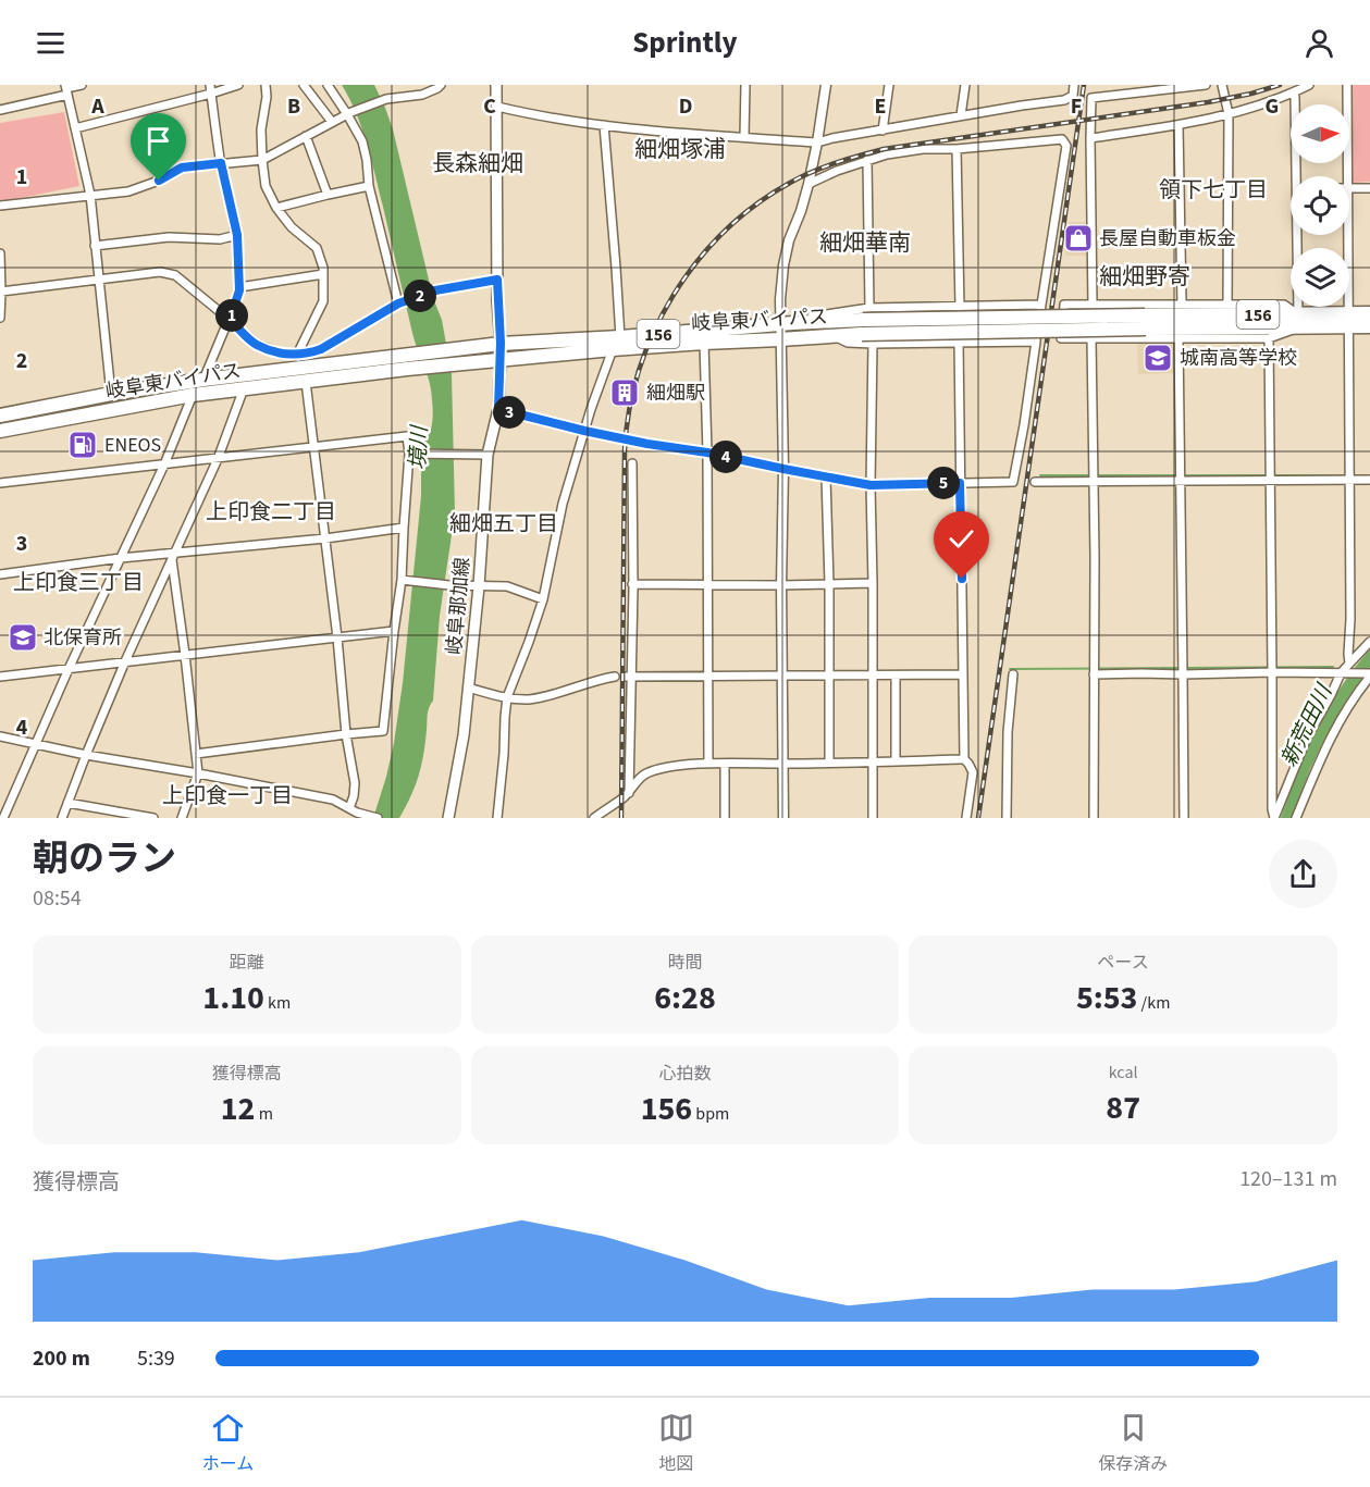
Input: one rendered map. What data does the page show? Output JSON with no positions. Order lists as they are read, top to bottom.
{
  "streets": {
    "highway": ["156", "岐阜東バイパス"],
    "main road": ["岐阜那加線"]
  },
  "crossings": [
    ["岐阜東バイパス", "岐阜那加線"]
  ],
  "districts": [
    "細畑塚浦",
    "長森細畑",
    "領下七丁目",
    "細畑華南",
    "細畑野寄",
    "上印食二丁目",
    "細畑五丁目",
    "上印食三丁目",
    "上印食一丁目"
  ],
  "water": ["境川", "新荒田川"],
  "places": {
    "shop": ["長屋自動車板金"],
    "school or university": ["城南高等学校", "北保育所"],
    "building": ["細畑駅"],
    "fuel station": ["ENEOS"]
  },
  "north": "right",
  "page": {
    "header": "Sprintly",
    "pins": [
      "2",
      "1",
      "3",
      "4",
      "5"
    ],
    "heading": ["朝のラン", "08:54"],
    "stats": [
      ["距離", "1.10 km"],
      ["時間", "6:28"],
      ["ペース", "5:53 /km"],
      ["獲得標高", "12 m"],
      ["心拍数", "156 bpm"],
      ["kcal", "87"]
    ],
    "chart": ["獲得標高", "120–131 m"],
    "list": [
      {
        "name": "200 m",
        "note": "5:39"
      }
    ],
    "tabs": ["ホーム", "地図", "保存済み"]
  },
  "grid": {
    "columns": [
      "A",
      "B",
      "C",
      "D",
      "E",
      "F",
      "G"
    ],
    "rows": [
      "1",
      "2",
      "3",
      "4"
    ]
  }
}
